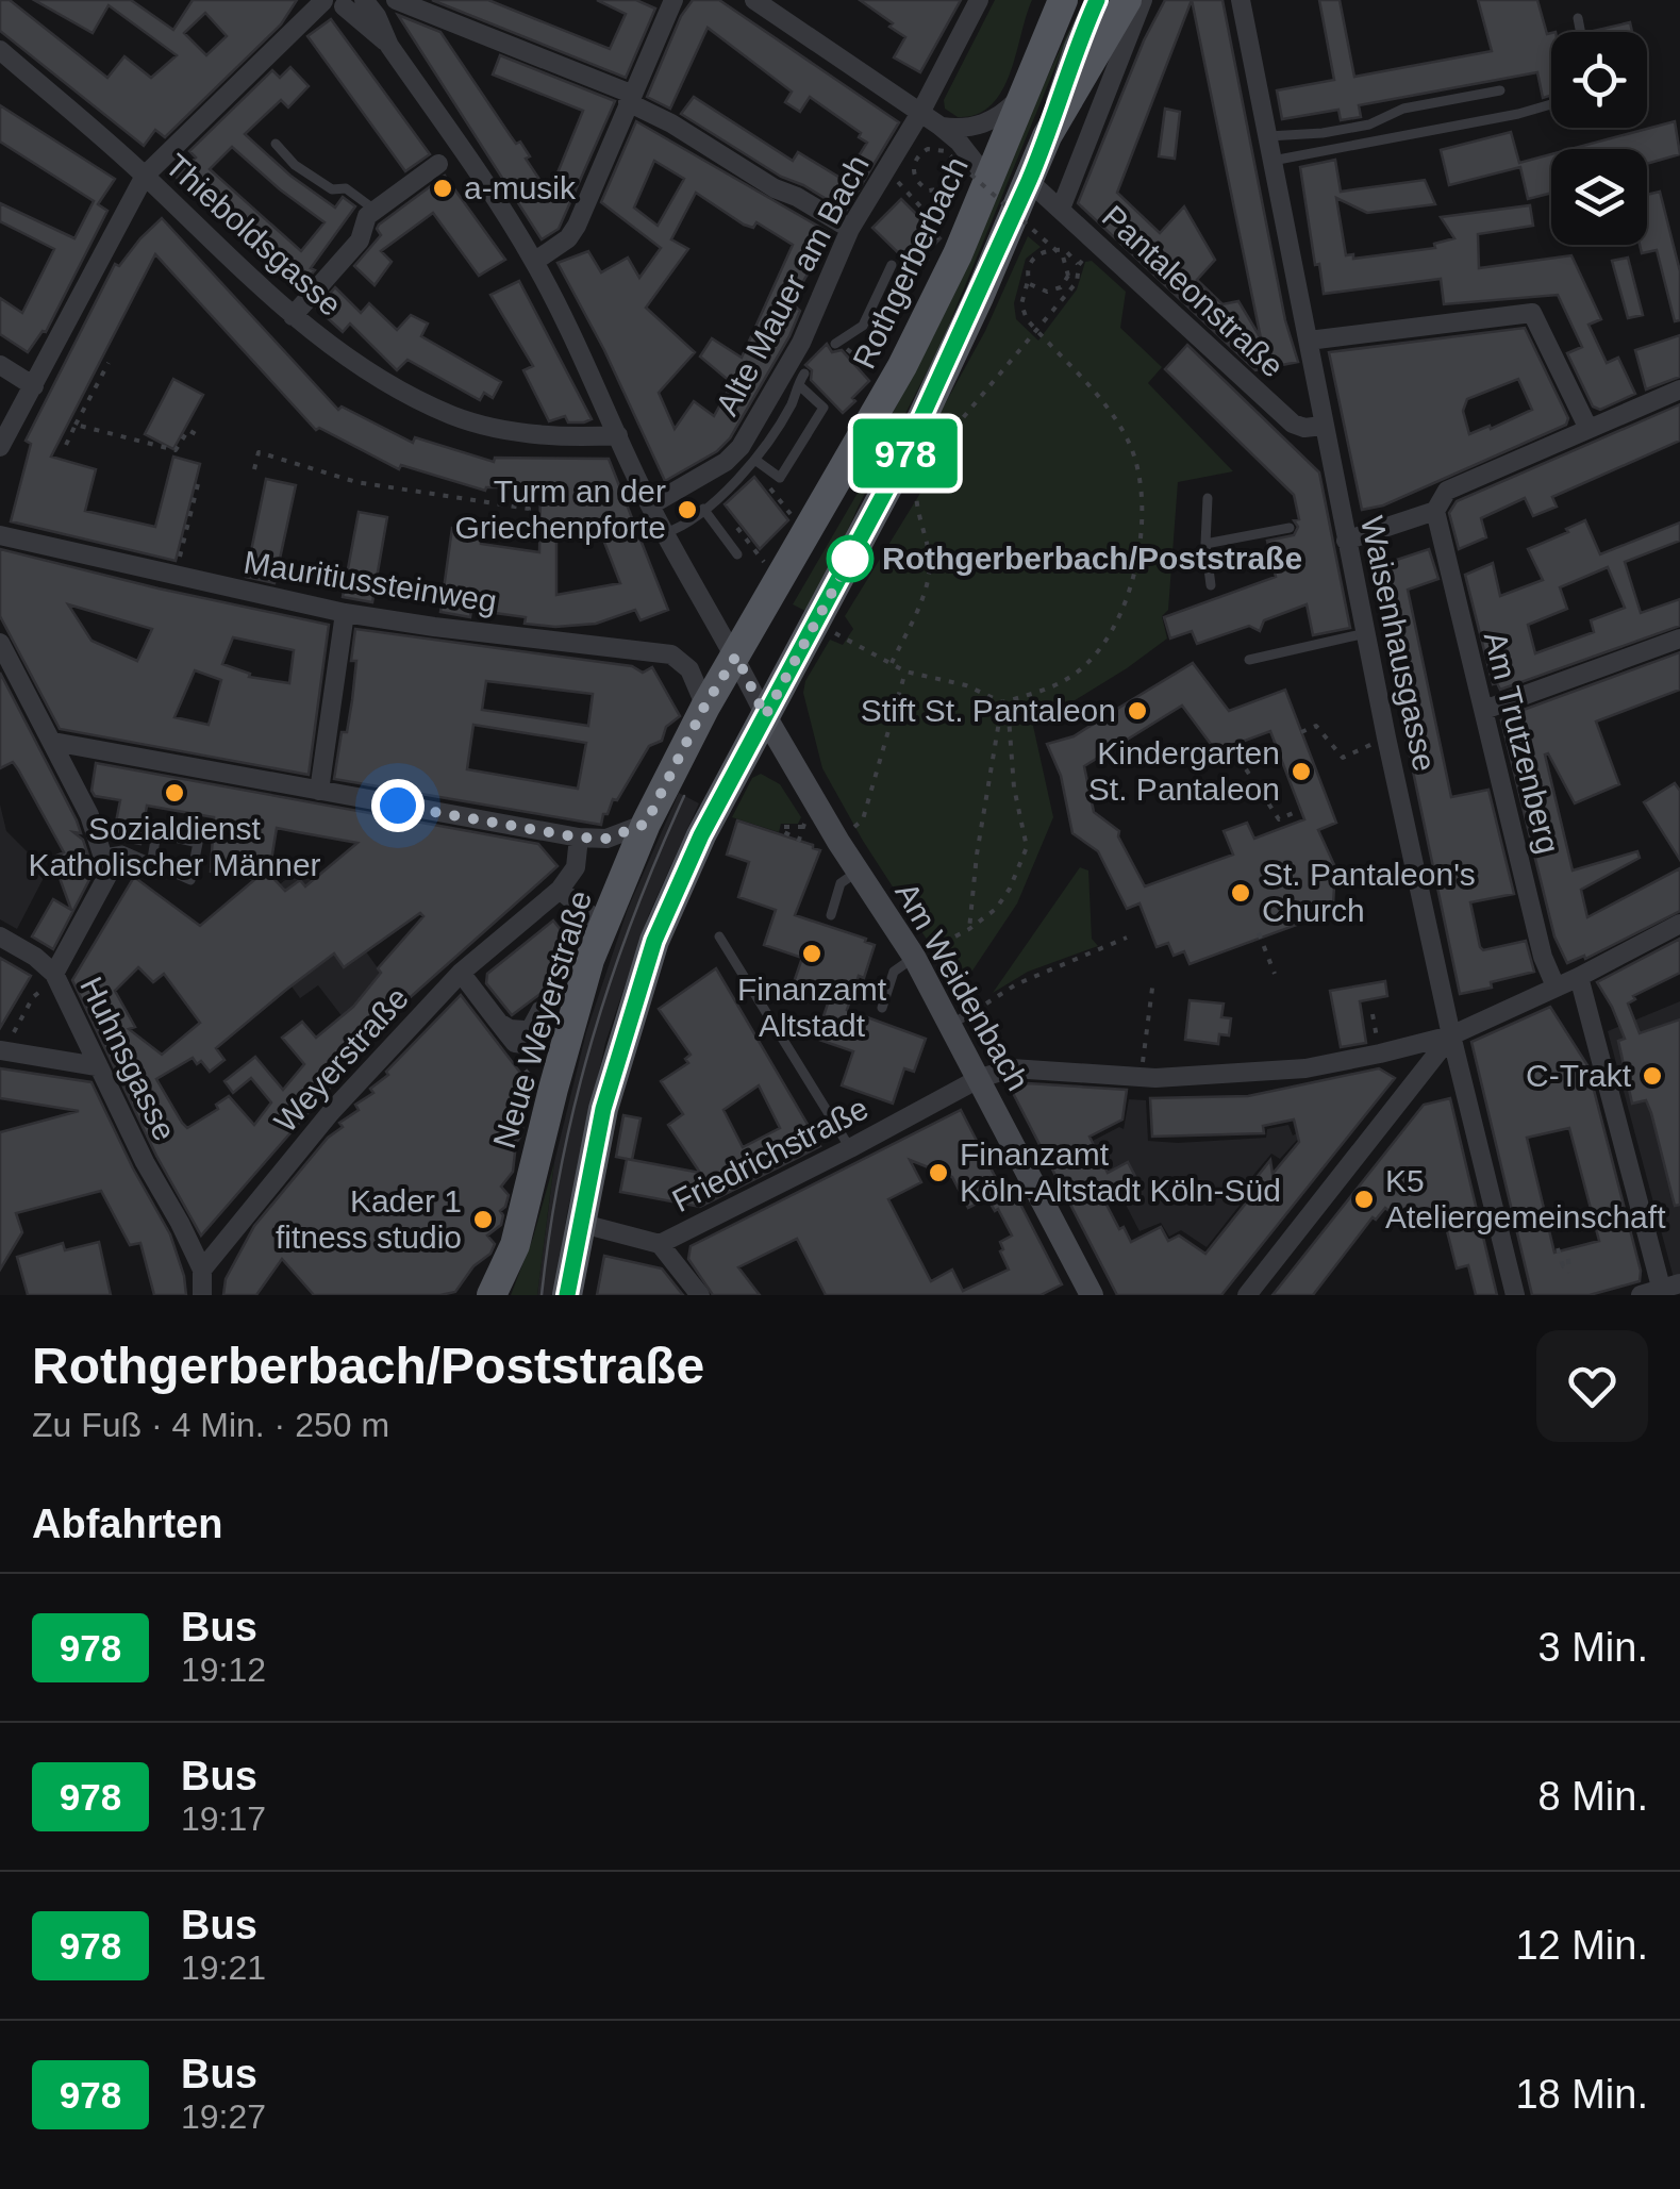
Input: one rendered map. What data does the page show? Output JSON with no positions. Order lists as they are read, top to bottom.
{
  "streets": {
    "main road": ["Rothgerberbach", "Neue Weyerstraße"],
    "street": [
      "Thieboldsgasse",
      "Alte Mauer am Bach",
      "Pantaleonstraße",
      "Mauritiussteinweg",
      "Waisenhausgasse",
      "Am Trutzenberg",
      "Am Weidenbach",
      "Huhnsgasse",
      "Weyerstraße",
      "Friedrichstraße"
    ]
  },
  "crossings": [
    ["Rothgerberbach", "Neue Weyerstraße"],
    ["Pantaleonstraße", "Waisenhausgasse"],
    ["Mauritiussteinweg", "Neue Weyerstraße"],
    ["Waisenhausgasse", "Friedrichstraße"],
    ["Am Trutzenberg", "Friedrichstraße"],
    ["Am Weidenbach", "Friedrichstraße"],
    ["Huhnsgasse", "Weyerstraße"]
  ],
  "places": [
    "a-musik",
    "Turm an der Griechenpforte",
    "Rothgerberbach/Poststraße",
    "Stift St. Pantaleon",
    "Kindergarten St. Pantaleon",
    "Sozialdienst Katholischer Männer",
    "St. Pantaleon's Church",
    "Finanzamt Altstadt",
    "C-Trakt",
    "Finanzamt Köln-Altstadt Köln-Süd",
    "K5 Ateliergemeinschaft",
    "Kader 1 fitness studio"
  ],
  "lines": ["bus line 978"],
  "page": {
    "on_map": "978",
    "heading": [
      ["Rothgerberbach/Poststraße", "Zu Fuß · 4 Min. · 250 m"],
      "Abfahrten"
    ],
    "list": [
      {
        "mark": "978",
        "name": "Bus",
        "note": "19:12",
        "value": "3 Min."
      },
      {
        "mark": "978",
        "name": "Bus",
        "note": "19:17",
        "value": "8 Min."
      },
      {
        "mark": "978",
        "name": "Bus",
        "note": "19:21",
        "value": "12 Min."
      },
      {
        "mark": "978",
        "name": "Bus",
        "note": "19:27",
        "value": "18 Min."
      }
    ]
  }
}
